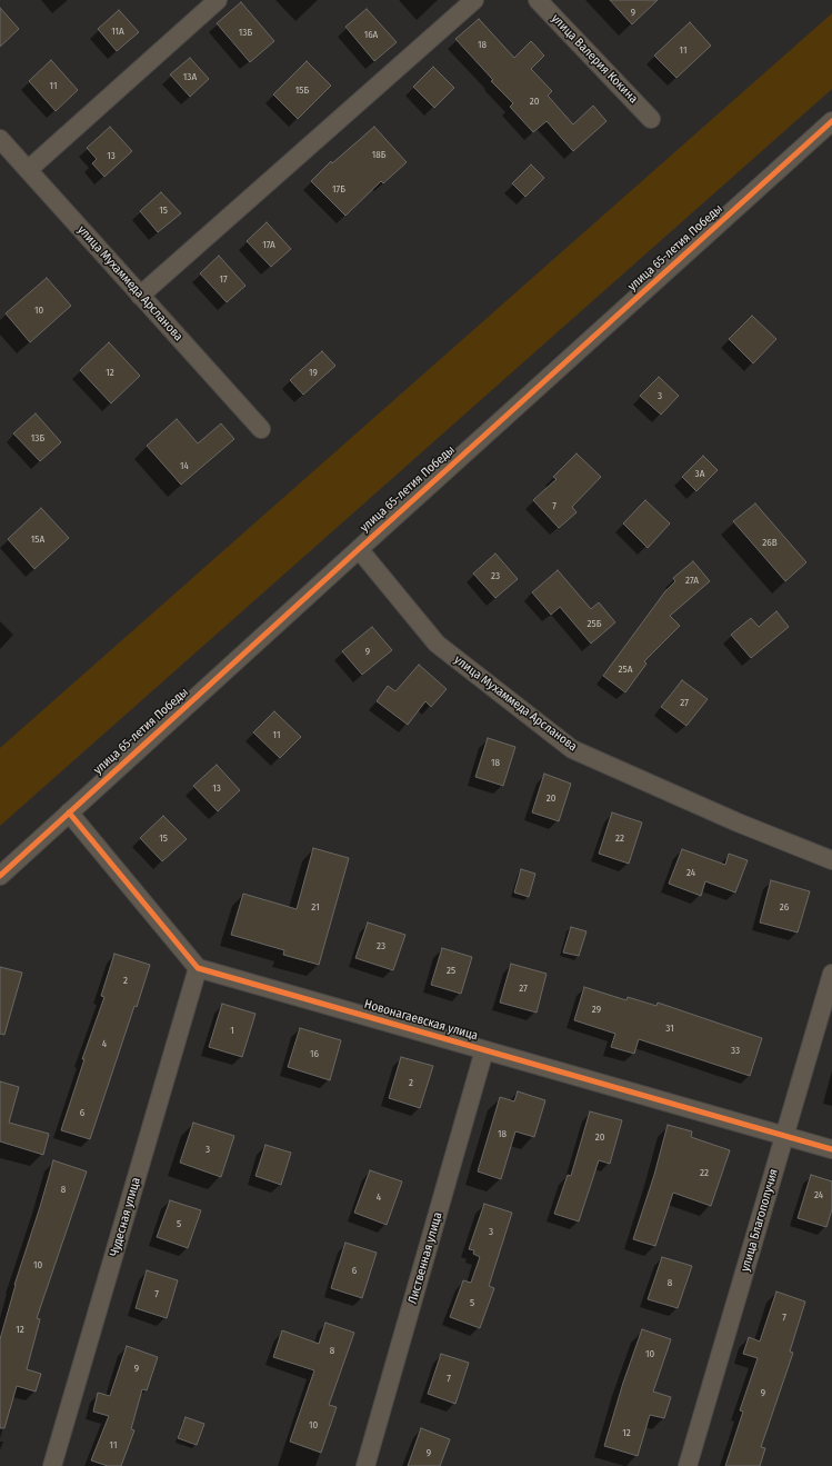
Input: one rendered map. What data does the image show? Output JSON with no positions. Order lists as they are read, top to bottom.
{
  "streets": {
    "street": [
      "улица Валерия Кокина",
      "улица 65-летия Победы",
      "улица Мухаммеда Арсланова",
      "Новонагаевская улица",
      "Чудесная улица",
      "улица Благополучия",
      "Лиственная улица"
    ]
  },
  "crossings": [
    ["улица 65-летия Победы", "улица Мухаммеда Арсланова"],
    ["Новонагаевская улица", "Чудесная улица"],
    ["Новонагаевская улица", "улица Благополучия"],
    ["Новонагаевская улица", "Лиственная улица"]
  ],
  "house_numbers": [
    "9",
    "11А",
    "13Б",
    "16А",
    "18",
    "11",
    "13А",
    "11",
    "15Б",
    "20",
    "18Б",
    "13",
    "17Б",
    "15",
    "17А",
    "17",
    "10",
    "12",
    "19",
    "3",
    "13Б",
    "14",
    "3А",
    "7",
    "15А",
    "26В",
    "23",
    "27А",
    "25Б",
    "9",
    "25А",
    "27",
    "11",
    "18",
    "13",
    "20",
    "15",
    "22",
    "24",
    "21",
    "26",
    "23",
    "25",
    "2",
    "27",
    "29",
    "31",
    "1",
    "4",
    "33",
    "16",
    "2",
    "6",
    "18",
    "20",
    "3",
    "22",
    "8",
    "24",
    "4",
    "5",
    "3",
    "10",
    "6",
    "8",
    "7",
    "5",
    "7",
    "12",
    "8",
    "10",
    "9",
    "7",
    "9",
    "10",
    "12",
    "11",
    "9"
  ]
}
